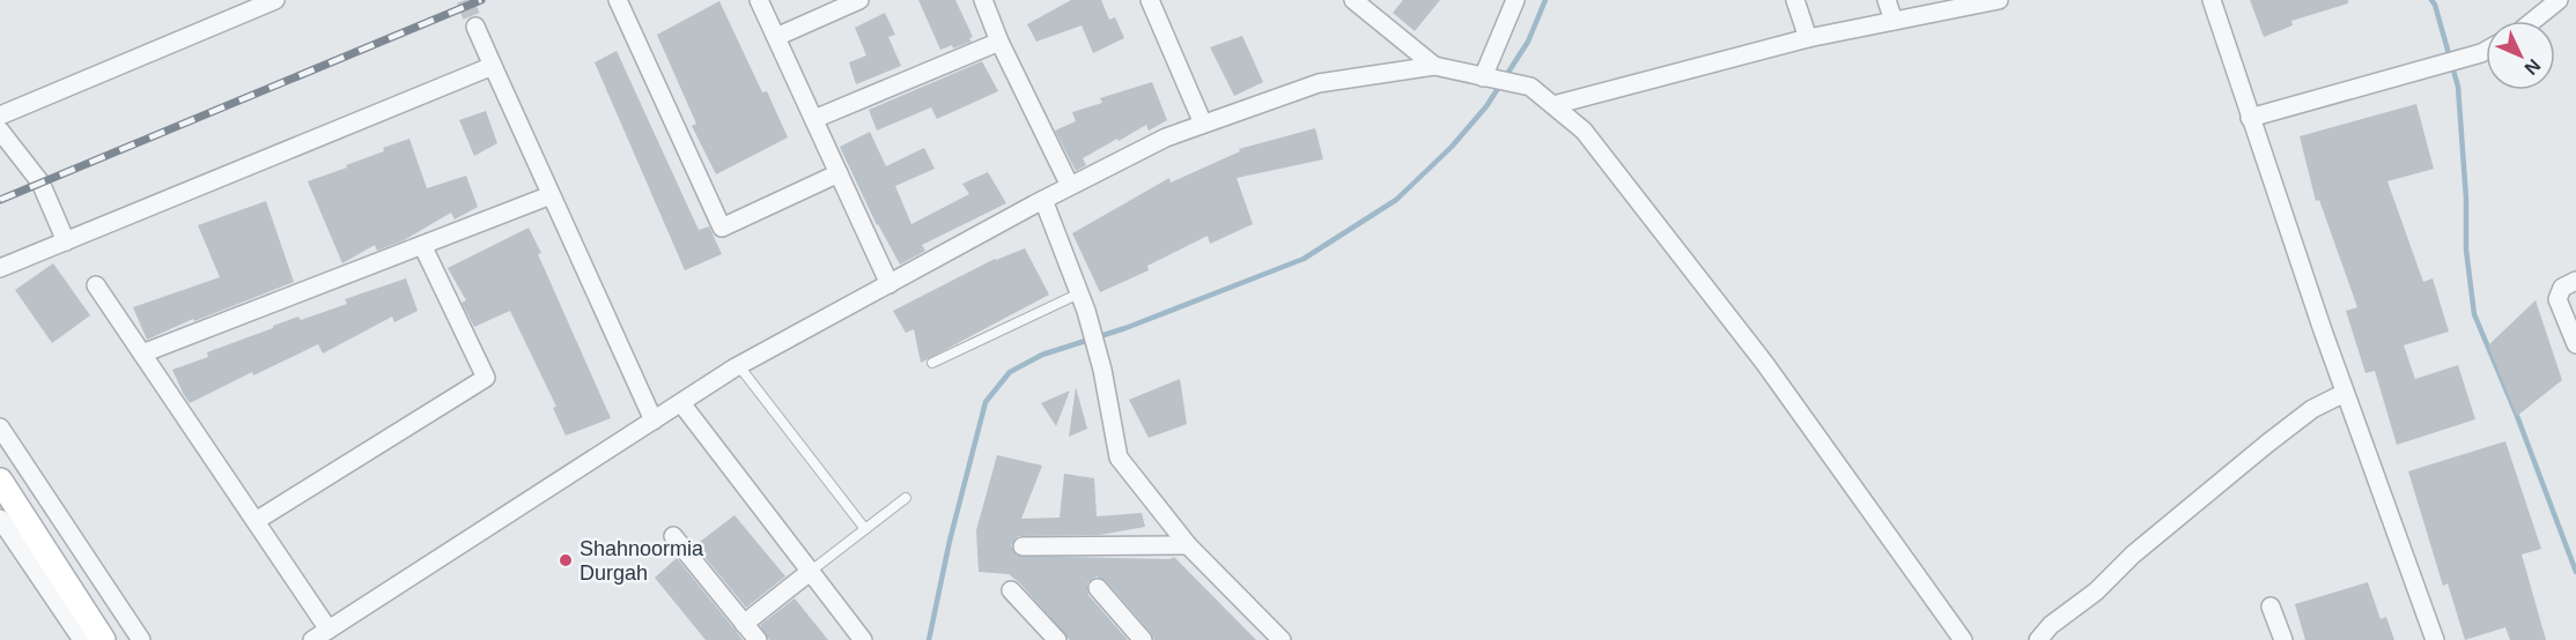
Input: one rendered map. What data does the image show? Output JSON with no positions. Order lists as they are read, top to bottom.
{
  "places": ["Shahnoormia Durgah"],
  "north": "bottom right"
}
